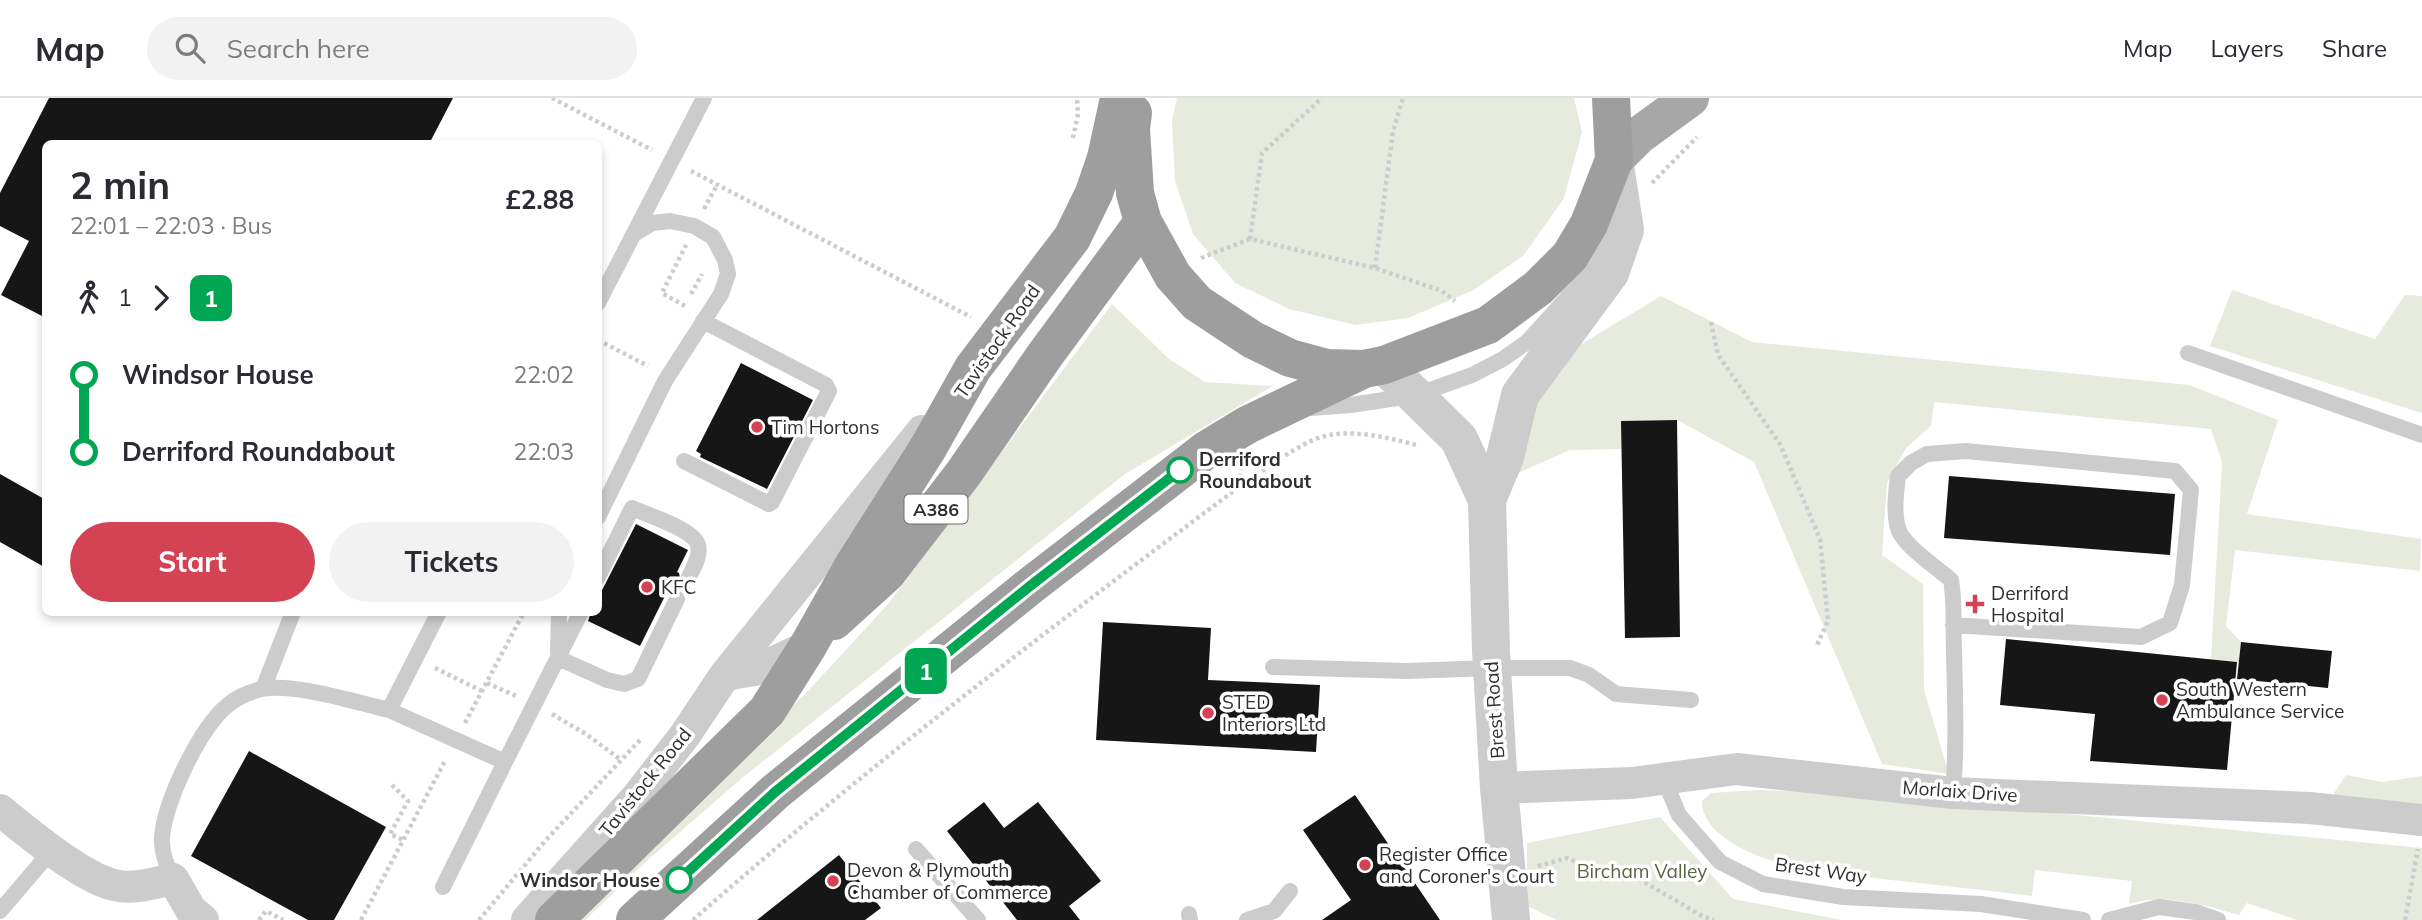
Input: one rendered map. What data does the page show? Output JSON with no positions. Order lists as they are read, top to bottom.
{
  "streets": {
    "highway": ["Tavistock Road", "A386"],
    "street": ["Brest Road", "Morlaix Drive"],
    "lane": ["Brest Way"]
  },
  "crossings": [
    ["Brest Road", "Morlaix Drive"],
    ["Morlaix Drive", "Brest Way"]
  ],
  "parks": ["Bircham Valley"],
  "places": {
    "other": [
      "Tim Hortons",
      "Derriford Roundabout",
      "KFC",
      "South Western Ambulance Service",
      "STED Interiors Ltd",
      "Register Office and Coroner's Court",
      "Windsor House",
      "Devon & Plymouth Chamber of Commerce"
    ],
    "health": ["Derriford Hospital"]
  },
  "lines": ["bus line 1"],
  "page": {
    "header": "Map",
    "search": "Search here",
    "nav": ["Map", "Layers", "Share"],
    "on_map": "1",
    "heading": ["2 min", "22:01 – 22:03 · Bus", "£2.88"],
    "legs": ["1", "1"],
    "list": [
      {
        "name": "Windsor House",
        "value": "22:02"
      },
      {
        "name": "Derriford Roundabout",
        "value": "22:03"
      }
    ],
    "buttons": ["Start", "Tickets"]
  }
}
